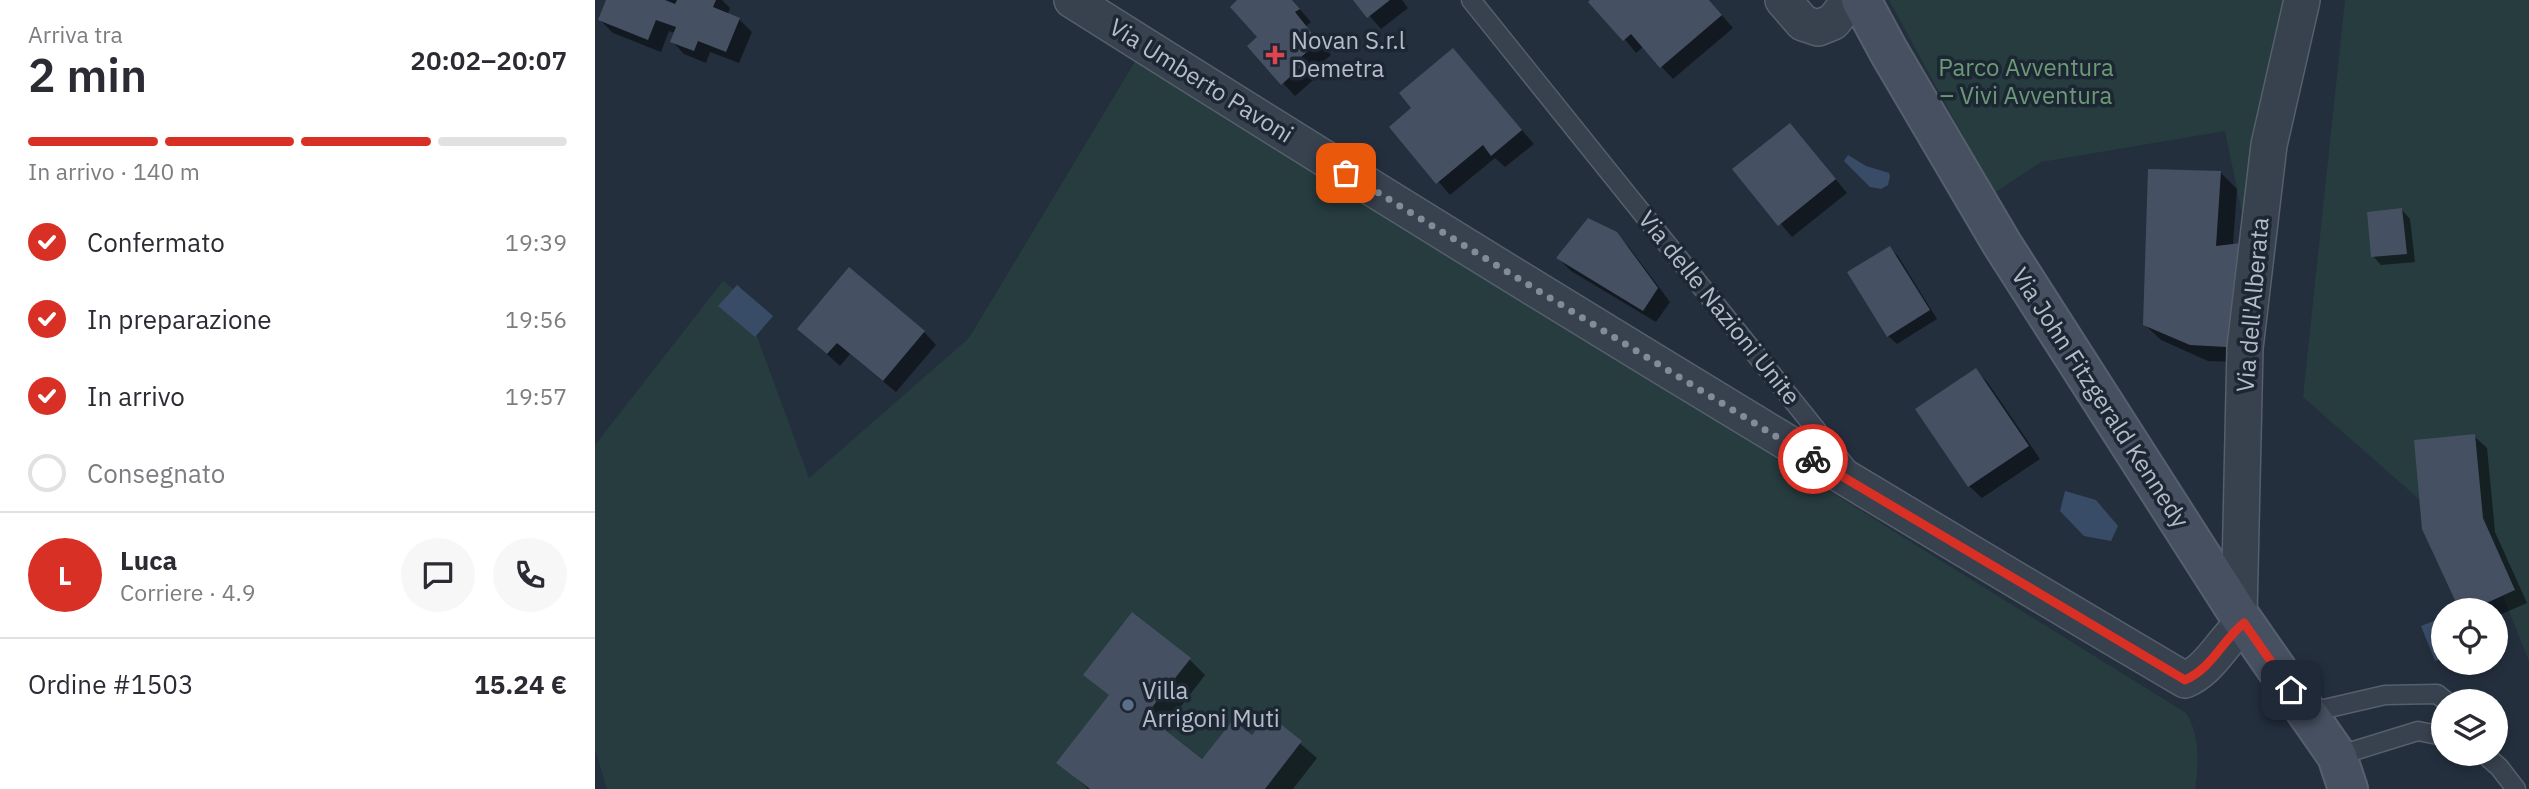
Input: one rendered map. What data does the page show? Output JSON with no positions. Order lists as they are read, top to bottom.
{
  "streets": {
    "main road": ["Via John Fitzgerald Kennedy"],
    "street": ["Via Umberto Pavoni", "Via dell'Alberata", "Via delle Nazioni Unite"]
  },
  "crossings": [
    ["Via Umberto Pavoni", "Via delle Nazioni Unite"],
    ["Via dell'Alberata", "Via delle Nazioni Unite"],
    ["Via dell'Alberata", "Via John Fitzgerald Kennedy"],
    ["Via delle Nazioni Unite", "Via John Fitzgerald Kennedy"]
  ],
  "parks": ["Parco Avventura – Vivi Avventura"],
  "places": {
    "health": ["Novan S.r.l Demetra"],
    "other": ["Villa Arrigoni Muti"]
  },
  "page": {
    "heading": ["2 min", "Arriva tra", "20:02–20:07"],
    "panel": [
      "Luca",
      "Corriere · 4.9",
      "Ordine #1503",
      "15.24 €"
    ],
    "bar": "In arrivo · 140 m",
    "list": [
      ["Confermato", "19:39"],
      ["In preparazione", "19:56"],
      ["In arrivo", "19:57"],
      "Consegnato"
    ],
    "round": "L"
  }
}
